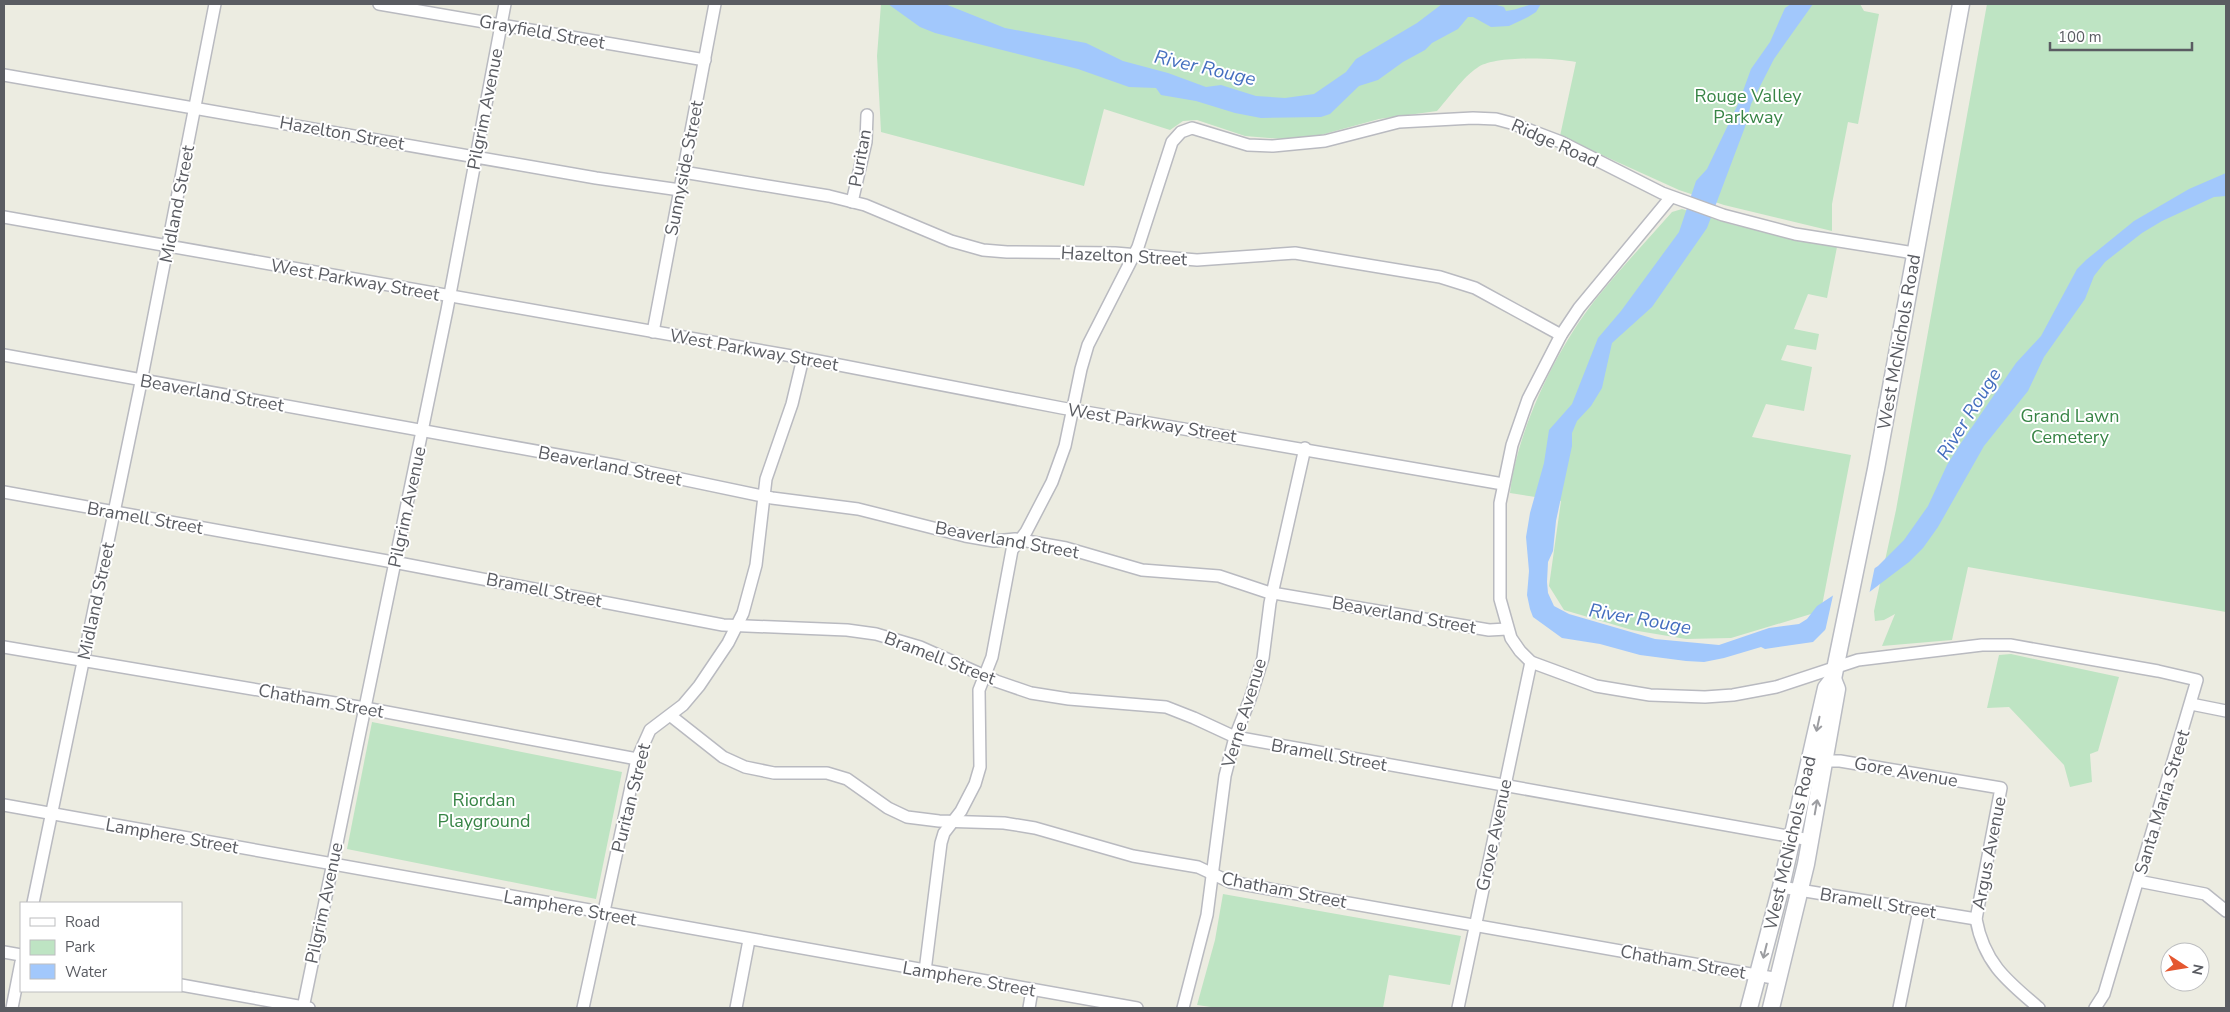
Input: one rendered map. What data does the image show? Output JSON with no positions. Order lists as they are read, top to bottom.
{
  "streets": {
    "main road": ["West McNichols Road"],
    "street": [
      "Grayfield Street",
      "Pilgrim Avenue",
      "Hazelton Street",
      "Ridge Road",
      "Puritan",
      "Sunnyside Street",
      "Midland Street",
      "West Parkway Street",
      "Beaverland Street",
      "Bramell Street",
      "Chatham Street",
      "Verne Avenue",
      "Gore Avenue",
      "Puritan Street",
      "Santa Maria Street",
      "Grove Avenue",
      "Lamphere Street",
      "Argus Avenue"
    ]
  },
  "crossings": [
    ["Grayfield Street", "Pilgrim Avenue"],
    ["Grayfield Street", "Sunnyside Street"],
    ["Pilgrim Avenue", "Hazelton Street"],
    ["Pilgrim Avenue", "West Parkway Street"],
    ["Pilgrim Avenue", "Beaverland Street"],
    ["Pilgrim Avenue", "Bramell Street"],
    ["Pilgrim Avenue", "Chatham Street"],
    ["Pilgrim Avenue", "Lamphere Street"],
    ["Hazelton Street", "Ridge Road"],
    ["Hazelton Street", "Puritan"],
    ["Hazelton Street", "Sunnyside Street"],
    ["Hazelton Street", "Midland Street"],
    ["Ridge Road", "West McNichols Road"],
    ["Sunnyside Street", "West Parkway Street"],
    ["Midland Street", "West Parkway Street"],
    ["Midland Street", "Beaverland Street"],
    ["Midland Street", "Bramell Street"],
    ["Midland Street", "Chatham Street"],
    ["Midland Street", "Lamphere Street"],
    ["West Parkway Street", "Verne Avenue"],
    ["West Parkway Street", "Puritan Street"],
    ["West McNichols Road", "Bramell Street"],
    ["West McNichols Road", "Chatham Street"],
    ["West McNichols Road", "Gore Avenue"],
    ["West McNichols Road", "Santa Maria Street"],
    ["Beaverland Street", "Verne Avenue"],
    ["Beaverland Street", "Puritan Street"],
    ["Bramell Street", "Verne Avenue"],
    ["Bramell Street", "Puritan Street"],
    ["Bramell Street", "Grove Avenue"],
    ["Bramell Street", "Argus Avenue"],
    ["Chatham Street", "Verne Avenue"],
    ["Chatham Street", "Puritan Street"],
    ["Chatham Street", "Grove Avenue"],
    ["Gore Avenue", "Argus Avenue"],
    ["Puritan Street", "Lamphere Street"]
  ],
  "water": ["River Rouge"],
  "parks": ["Rouge Valley Parkway", "Grand Lawn Cemetery", "Riordan Playground"],
  "legend": ["Road", "Park", "Water"],
  "scale_bar": "100 m",
  "north": "right"
}
